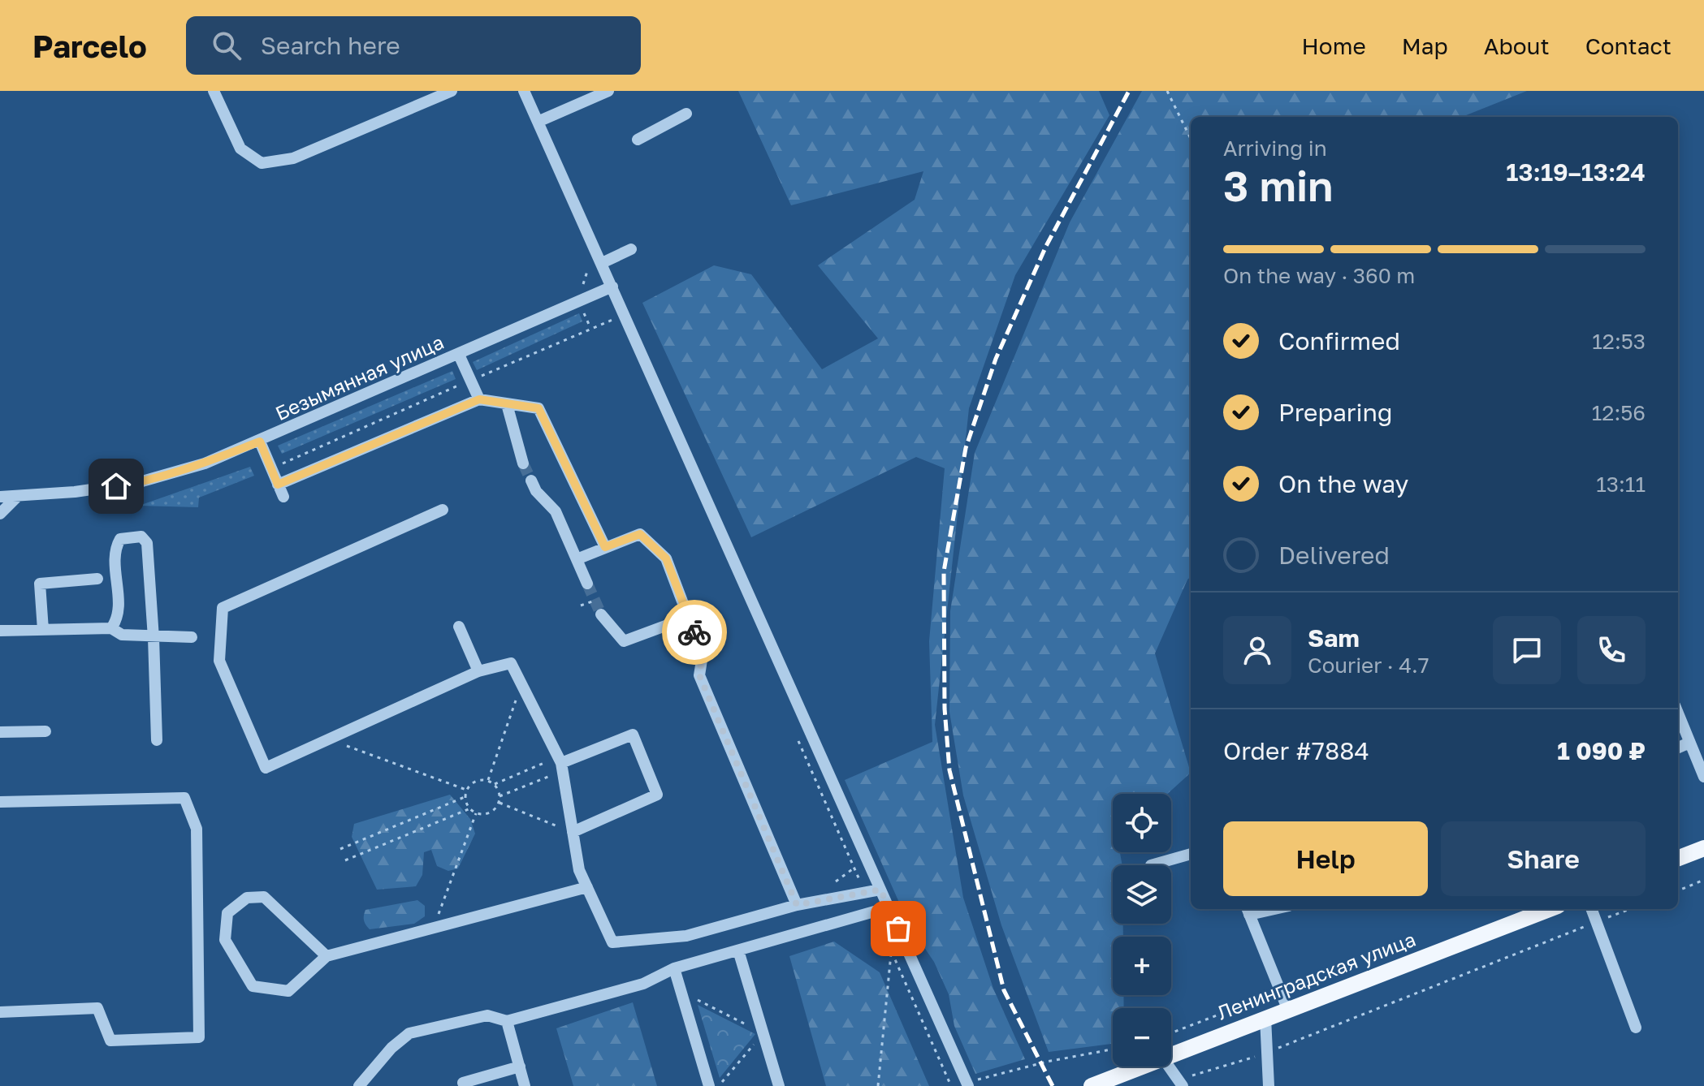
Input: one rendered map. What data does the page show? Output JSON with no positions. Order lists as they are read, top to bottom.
{
  "streets": {
    "main road": ["Ленинградская улица"],
    "street": ["Безымянная улица"]
  },
  "page": {
    "header": "Parcelo",
    "search": "Search here",
    "nav": [
      "Home",
      "Map",
      "About",
      "Contact"
    ],
    "heading": ["3 min", "Arriving in", "13:19–13:24"],
    "panel": [
      "Sam",
      "Courier · 4.7",
      "Order #7884",
      "1 090 ₽"
    ],
    "bar": "On the way · 360 m",
    "list": [
      ["Confirmed", "12:53"],
      ["Preparing", "12:56"],
      ["On the way", "13:11"],
      "Delivered"
    ],
    "map_buttons": ["+", "−"],
    "buttons": ["Help", "Share"]
  }
}
